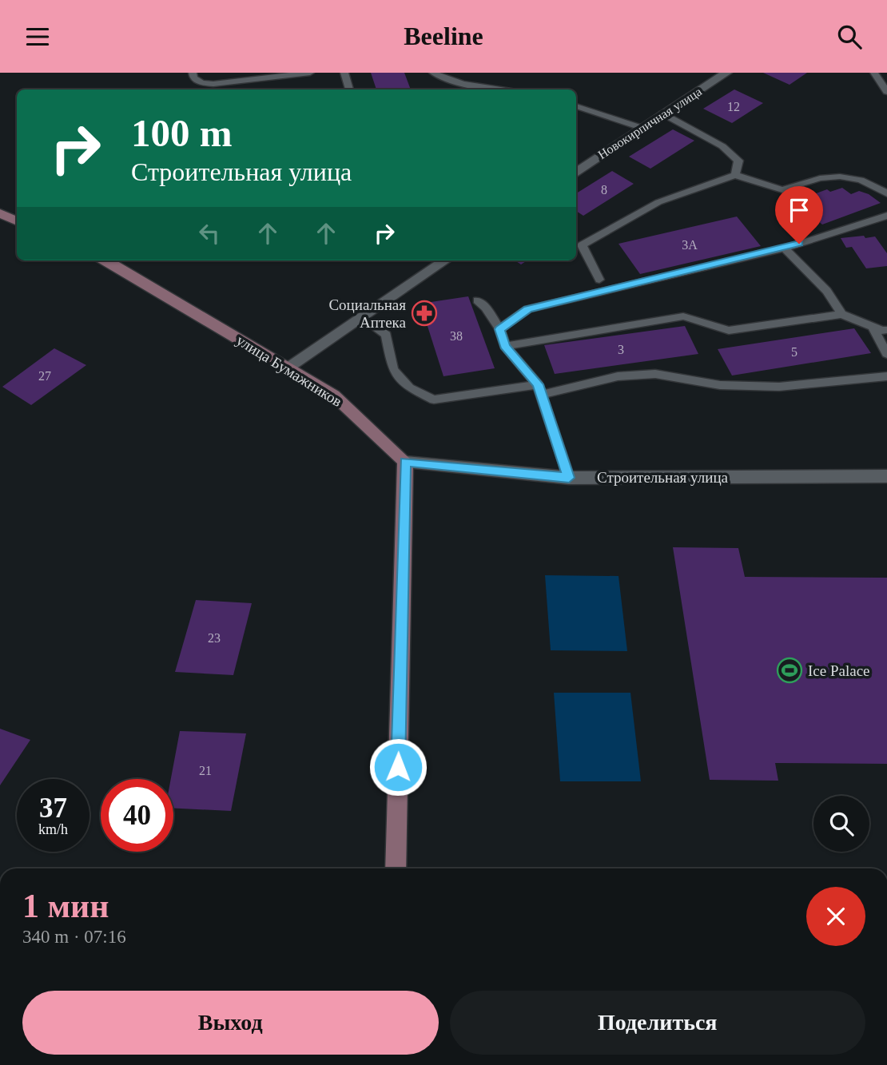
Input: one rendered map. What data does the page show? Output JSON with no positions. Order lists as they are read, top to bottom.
{
  "streets": {
    "street": ["Новокирпичная улица", "улица Бумажников", "Строительная улица"]
  },
  "crossings": [
    ["улица Бумажников", "Строительная улица"]
  ],
  "places": {
    "pharmacy": ["Социальная Аптека"],
    "sports": ["Ice Palace"]
  },
  "house_numbers": [
    "12",
    "8",
    "3А",
    "38",
    "3",
    "5",
    "27",
    "23",
    "21"
  ],
  "page": {
    "header": "Beeline",
    "turn": ["100 m", "Строительная улица"],
    "speed": "37 km/h",
    "limit": "40",
    "heading": ["1 мин", "340 m · 07:16"],
    "buttons": ["Выход", "Поделиться"]
  }
}
